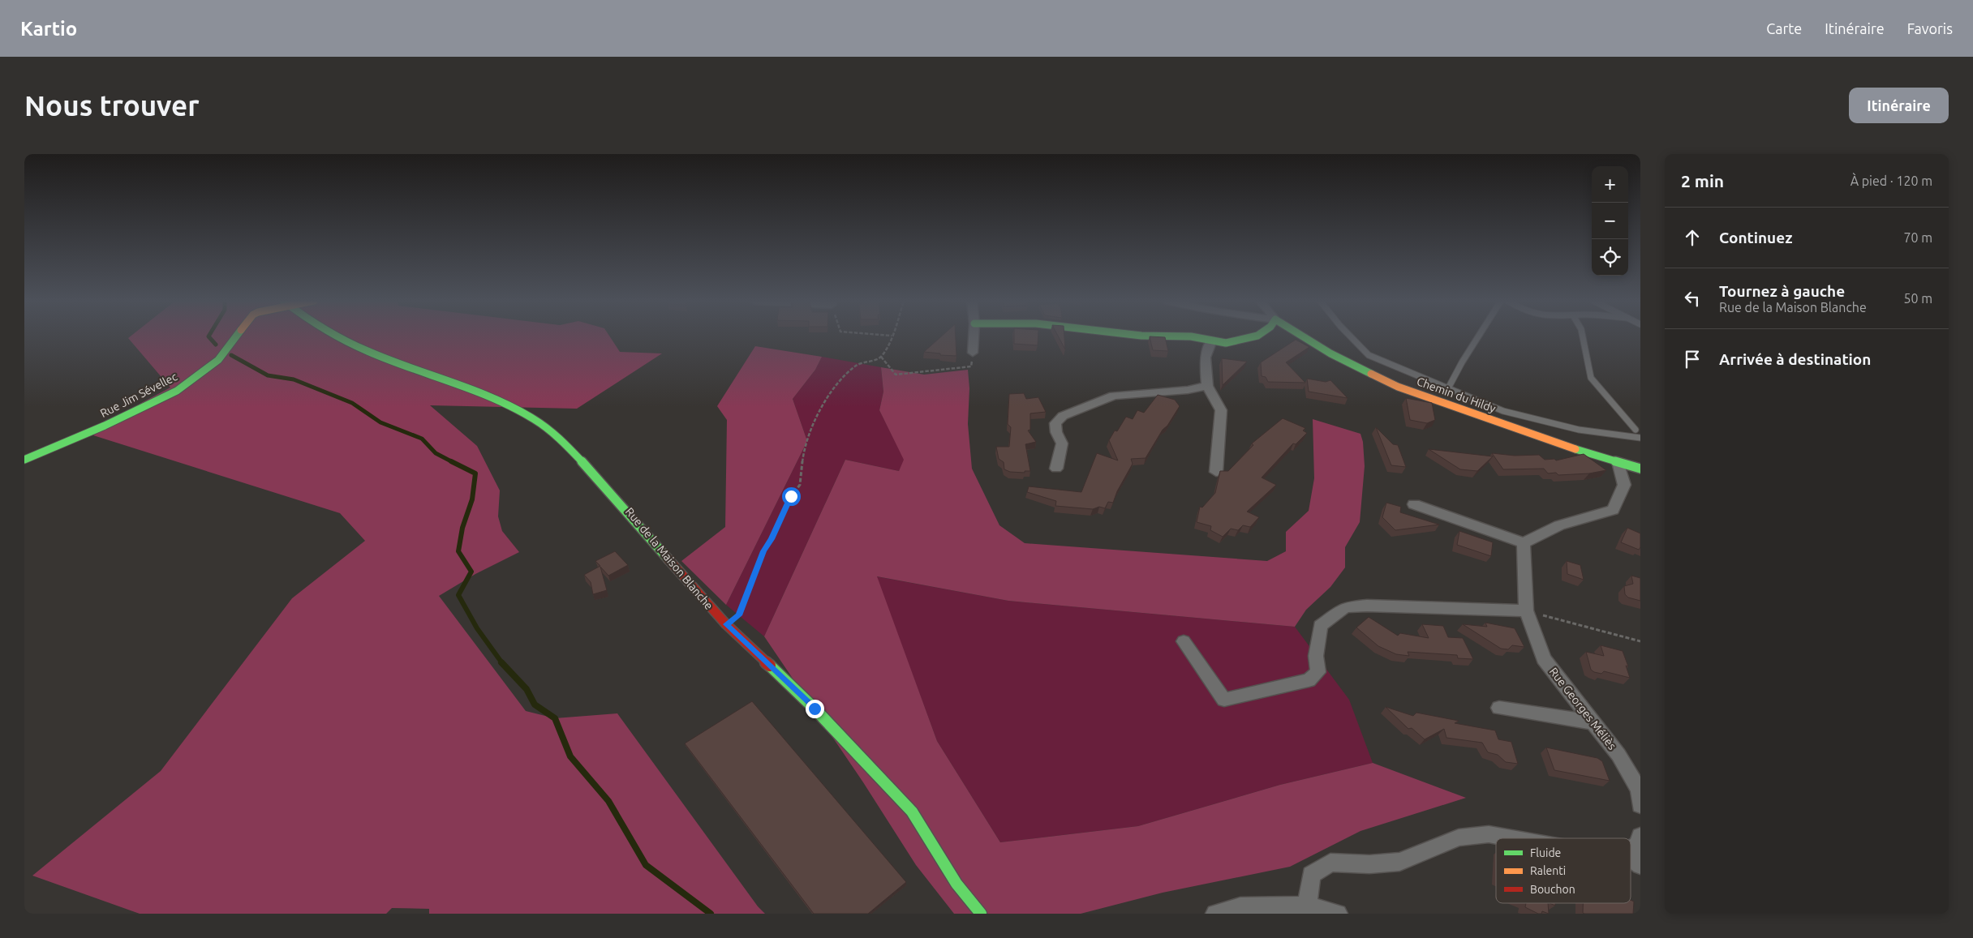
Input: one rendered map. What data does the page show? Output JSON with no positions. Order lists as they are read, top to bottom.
{
  "streets": {
    "street": [
      "Rue Jim Sévellec",
      "Chemin du Hildy",
      "Rue de la Maison Blanche",
      "Rue Georges Méliès"
    ]
  },
  "legend": ["Fluide", "Ralenti", "Bouchon"],
  "page": {
    "header": "Kartio",
    "nav": ["Carte", "Itinéraire", "Favoris"],
    "buttons": "Itinéraire",
    "title": "Nous trouver",
    "heading": ["2 min", "À pied · 120 m"],
    "map_buttons": ["+", "−"],
    "list": [
      ["Continuez", "70 m"],
      ["Tournez à gauche", "Rue de la Maison Blanche", "50 m"],
      "Arrivée à destination"
    ]
  }
}
